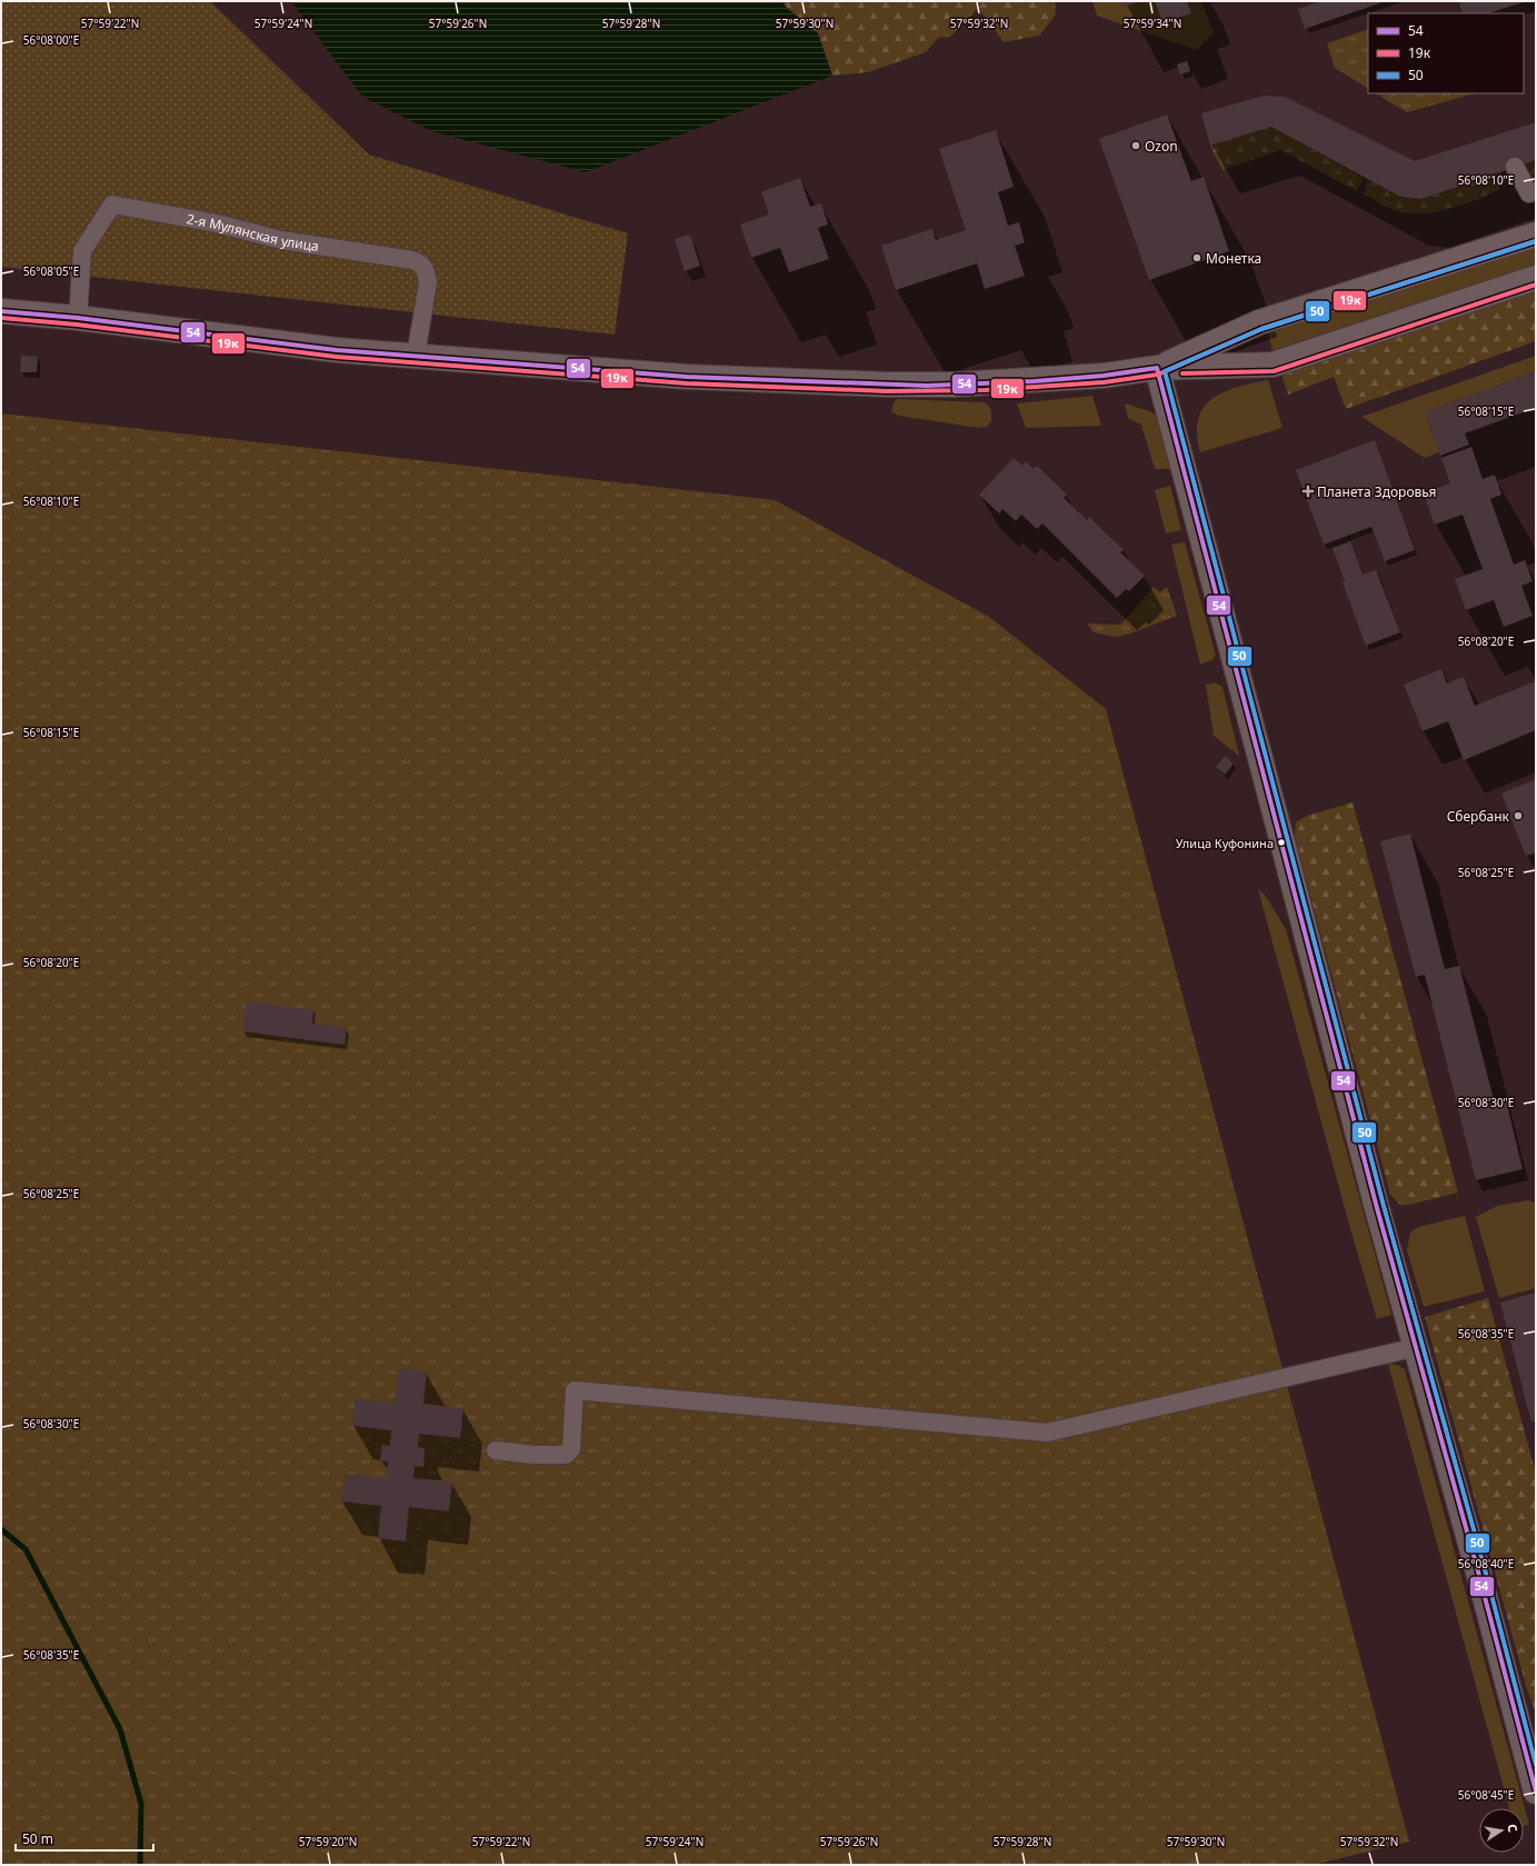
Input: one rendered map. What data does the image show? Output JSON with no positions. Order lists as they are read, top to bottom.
{
  "streets": {
    "street": ["2-я Мулянская улица"]
  },
  "places": {
    "other": [
      "Ozon",
      "Монетка",
      "Сбербанк",
      "Улица Куфонина"
    ],
    "health": ["Планета Здоровья"]
  },
  "lines": ["transit line 19к", "transit line 50", "transit line 54"],
  "legend": ["54", "19к", "50"],
  "scale_bar": "50 m",
  "north": "right",
  "coordinates": [
    "57°59'22\"N",
    "57°59'24\"N",
    "57°59'26\"N",
    "57°59'28\"N",
    "57°59'30\"N",
    "57°59'32\"N",
    "57°59'34\"N",
    "56°08'00\"E",
    "56°08'10\"E",
    "56°08'05\"E",
    "56°08'15\"E",
    "56°08'20\"E",
    "56°08'25\"E",
    "56°08'30\"E",
    "56°08'35\"E",
    "56°08'40\"E",
    "56°08'45\"E",
    "57°59'20\"N"
  ]
}
